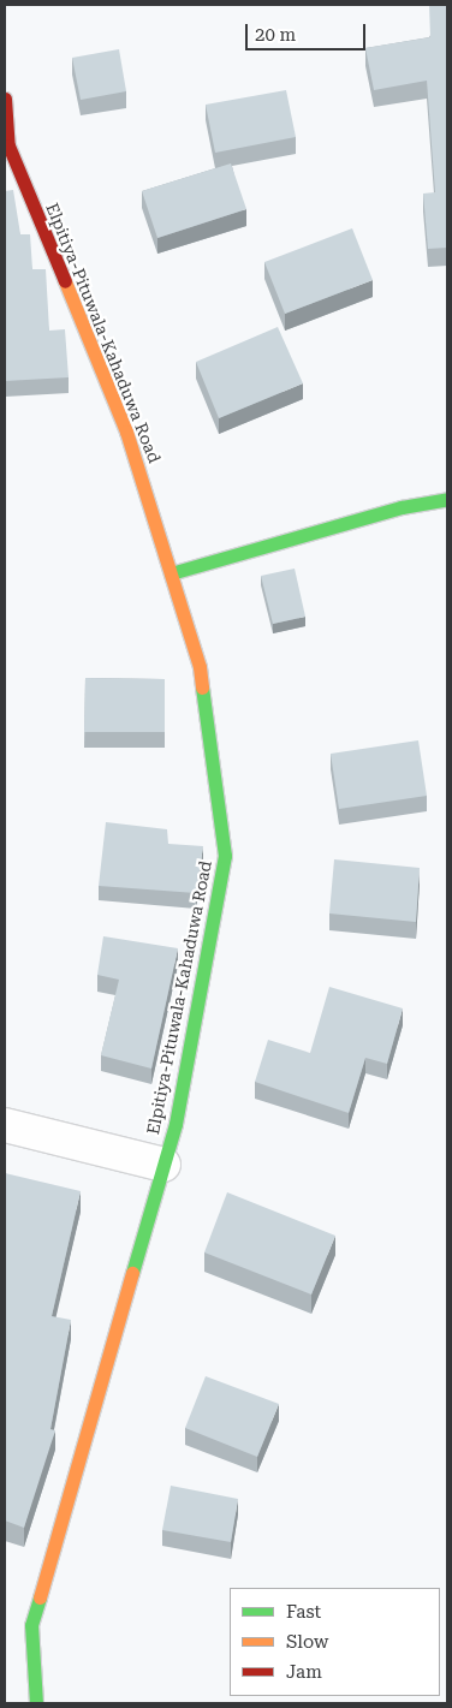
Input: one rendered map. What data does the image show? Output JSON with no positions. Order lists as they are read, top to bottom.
{
  "streets": {
    "street": ["Elpitiya-Pituwala-Kahaduwa Road"]
  },
  "legend": ["Fast", "Slow", "Jam"],
  "scale_bar": "20 m"
}
